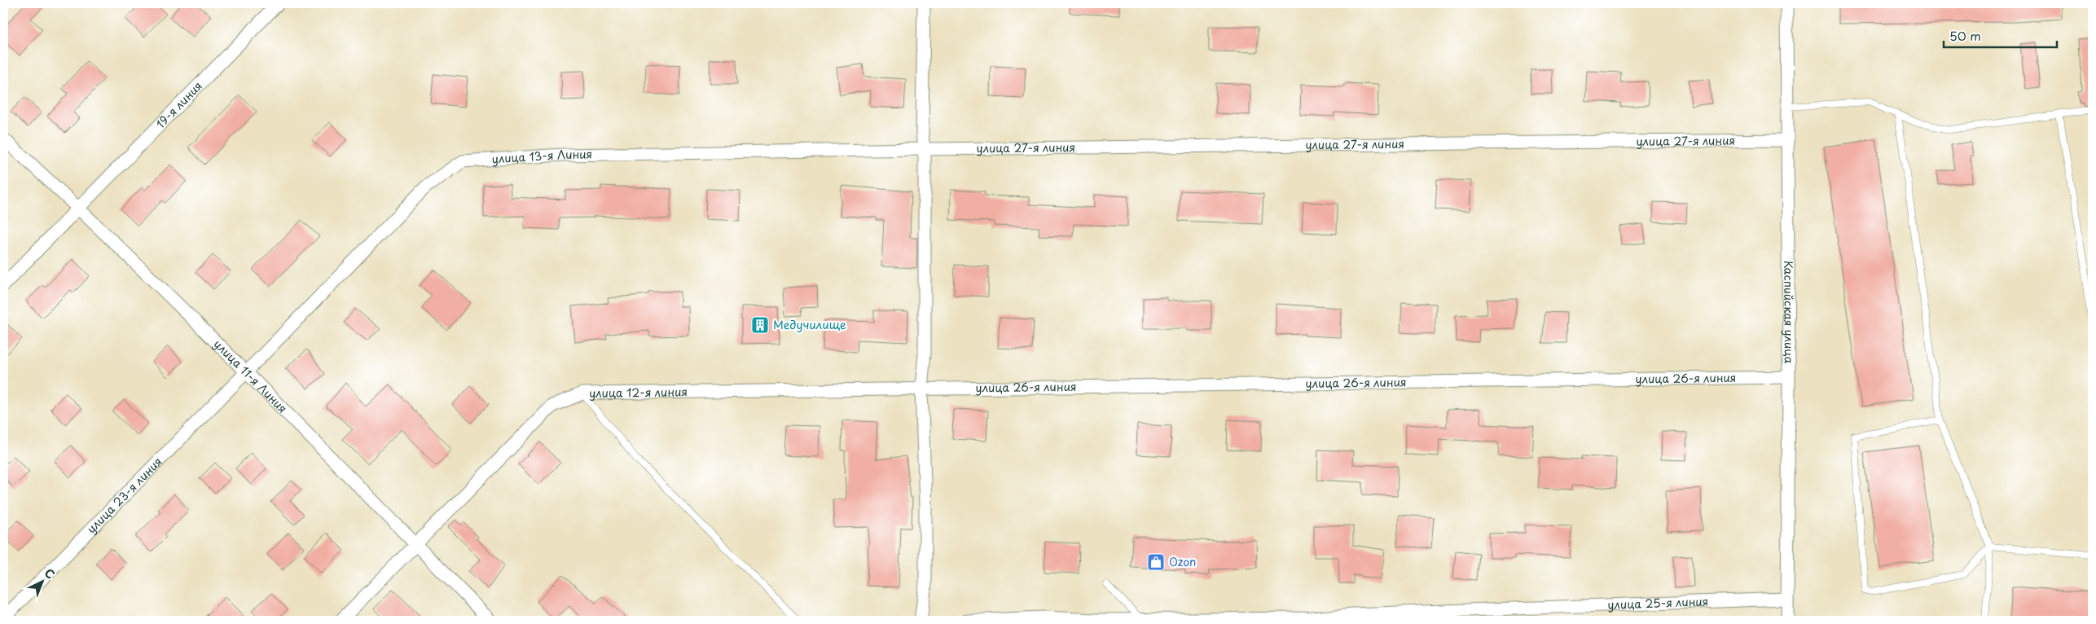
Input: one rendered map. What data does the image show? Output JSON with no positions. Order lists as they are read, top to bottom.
{
  "streets": {
    "street": [
      "19-я линия",
      "улица 27-я линия",
      "улица 13-я Линия",
      "Каспийская улица",
      "улица 11-я Линия",
      "улица 26-я линия",
      "улица 12-я линия",
      "улица 23-я линия",
      "улица 25-я линия"
    ]
  },
  "crossings": [
    ["19-я линия", "улица 11-я Линия"],
    ["улица 27-я линия", "улица 13-я Линия"],
    ["улица 27-я линия", "Каспийская улица"],
    ["улица 13-я Линия", "улица 11-я Линия"],
    ["улица 13-я Линия", "улица 23-я линия"],
    ["Каспийская улица", "улица 26-я линия"],
    ["Каспийская улица", "улица 25-я линия"],
    ["улица 11-я Линия", "улица 12-я линия"],
    ["улица 11-я Линия", "улица 23-я линия"],
    ["улица 26-я линия", "улица 12-я линия"]
  ],
  "places": {
    "building": ["Медучилище"],
    "shop": ["Ozon"]
  },
  "scale_bar": "50 m",
  "north": "top right"
}
